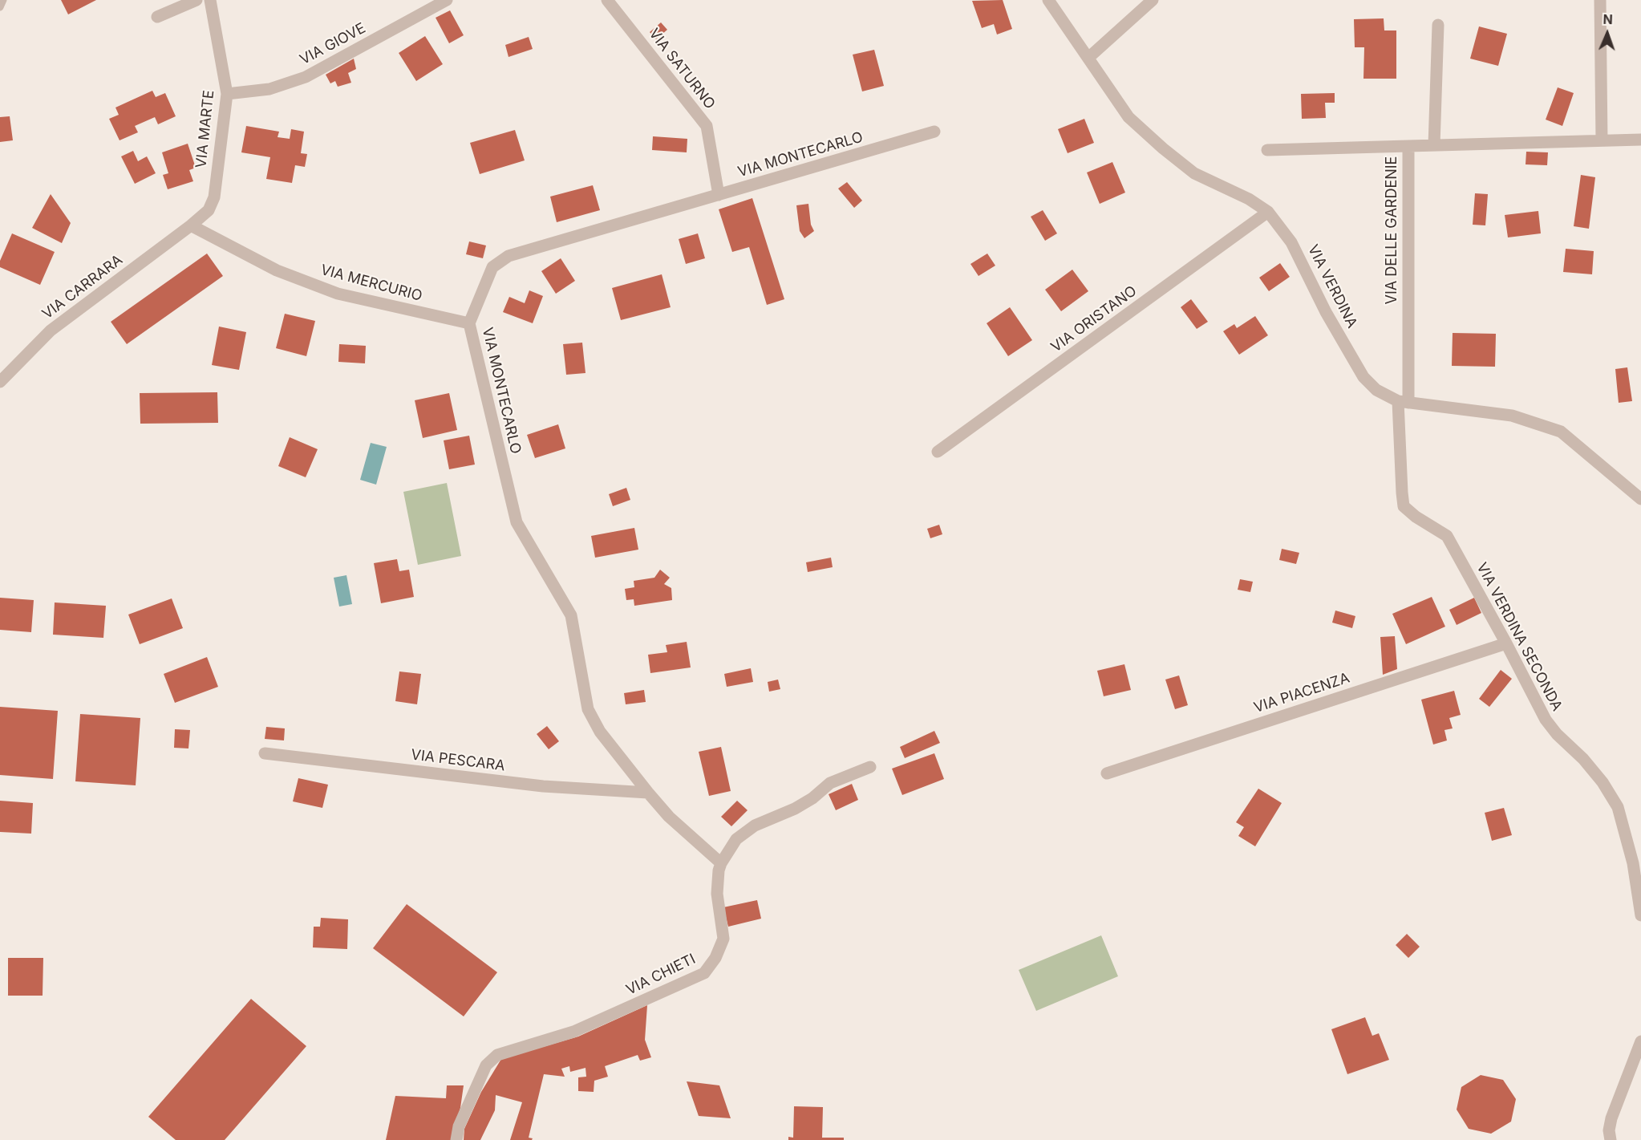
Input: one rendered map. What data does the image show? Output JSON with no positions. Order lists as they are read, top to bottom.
{
  "streets": {
    "street": [
      "VIA GIOVE",
      "VIA SATURNO",
      "VIA MARTE",
      "VIA MONTECARLO",
      "VIA DELLE GARDENIE",
      "VIA MERCURIO",
      "VIA VERDINA",
      "VIA CARRARA",
      "VIA ORISTANO",
      "VIA VERDINA SECONDA",
      "VIA PIACENZA",
      "VIA PESCARA",
      "VIA CHIETI"
    ]
  },
  "crossings": [
    ["VIA GIOVE", "VIA MARTE"],
    ["VIA SATURNO", "VIA MONTECARLO"],
    ["VIA MARTE", "VIA MERCURIO"],
    ["VIA MARTE", "VIA CARRARA"],
    ["VIA MONTECARLO", "VIA MERCURIO"],
    ["VIA MONTECARLO", "VIA PESCARA"],
    ["VIA MONTECARLO", "VIA CHIETI"],
    ["VIA DELLE GARDENIE", "VIA VERDINA"],
    ["VIA DELLE GARDENIE", "VIA VERDINA SECONDA"],
    ["VIA MERCURIO", "VIA CARRARA"],
    ["VIA VERDINA", "VIA ORISTANO"],
    ["VIA VERDINA", "VIA VERDINA SECONDA"],
    ["VIA VERDINA SECONDA", "VIA PIACENZA"]
  ],
  "north": "top"
}
